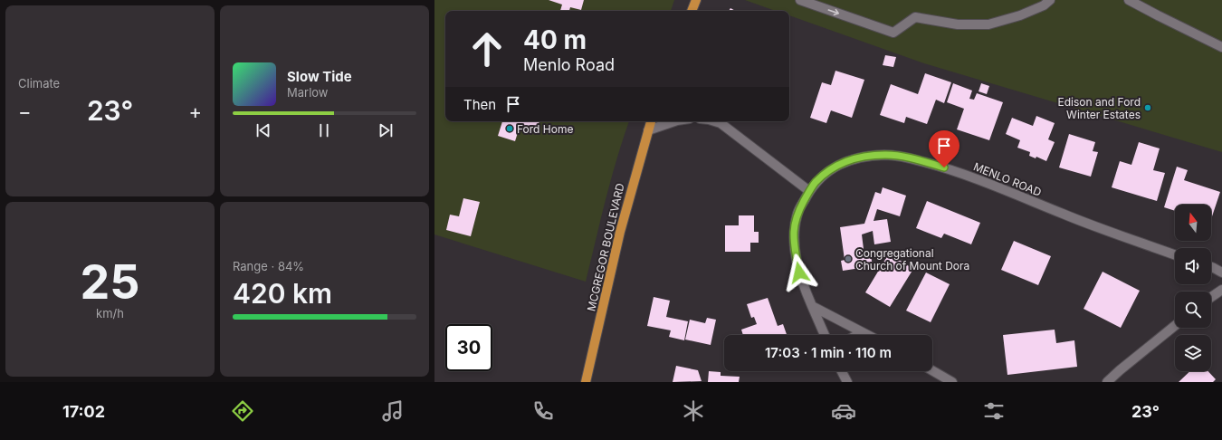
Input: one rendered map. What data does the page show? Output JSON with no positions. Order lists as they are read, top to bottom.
{
  "streets": {
    "main road": ["MCGREGOR BOULEVARD"],
    "street": ["MENLO ROAD"]
  },
  "places": ["Edison and Ford Winter Estates", "Ford Home", "Congregational Church of Mount Dora"],
  "north": "top",
  "page": {
    "tile": [
      "Climate",
      ["25", "km/h"],
      ["Range · 84%", "420 km"]
    ],
    "turn": ["40 m", "Menlo Road"],
    "song": ["Slow Tide", "Marlow"],
    "then": "Then",
    "heat": ["−", "23°", "+"],
    "limit": "30",
    "trip": "17:03 · 1 min · 110 m",
    "tabs": ["17:02", "23°"]
  }
}
